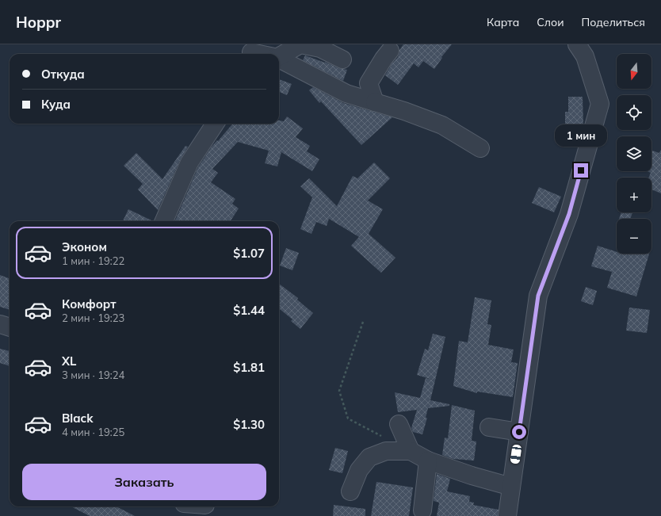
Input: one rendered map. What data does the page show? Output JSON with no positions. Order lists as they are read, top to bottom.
{
  "north": "bottom",
  "page": {
    "header": "Hoppr",
    "nav": ["Карта", "Слои", "Поделиться"],
    "map_buttons": ["+", "−"],
    "banner": ["Откуда", "Куда"],
    "bubble": "1 мин",
    "list": [
      {
        "name": "Эконом",
        "note": "1 мин · 19:22",
        "value": "$1.07"
      },
      {
        "name": "Комфорт",
        "note": "2 мин · 19:23",
        "value": "$1.44"
      },
      {
        "name": "XL",
        "note": "3 мин · 19:24",
        "value": "$1.81"
      },
      {
        "name": "Black",
        "note": "4 мин · 19:25",
        "value": "$1.30"
      }
    ],
    "buttons": "Заказать"
  }
}
